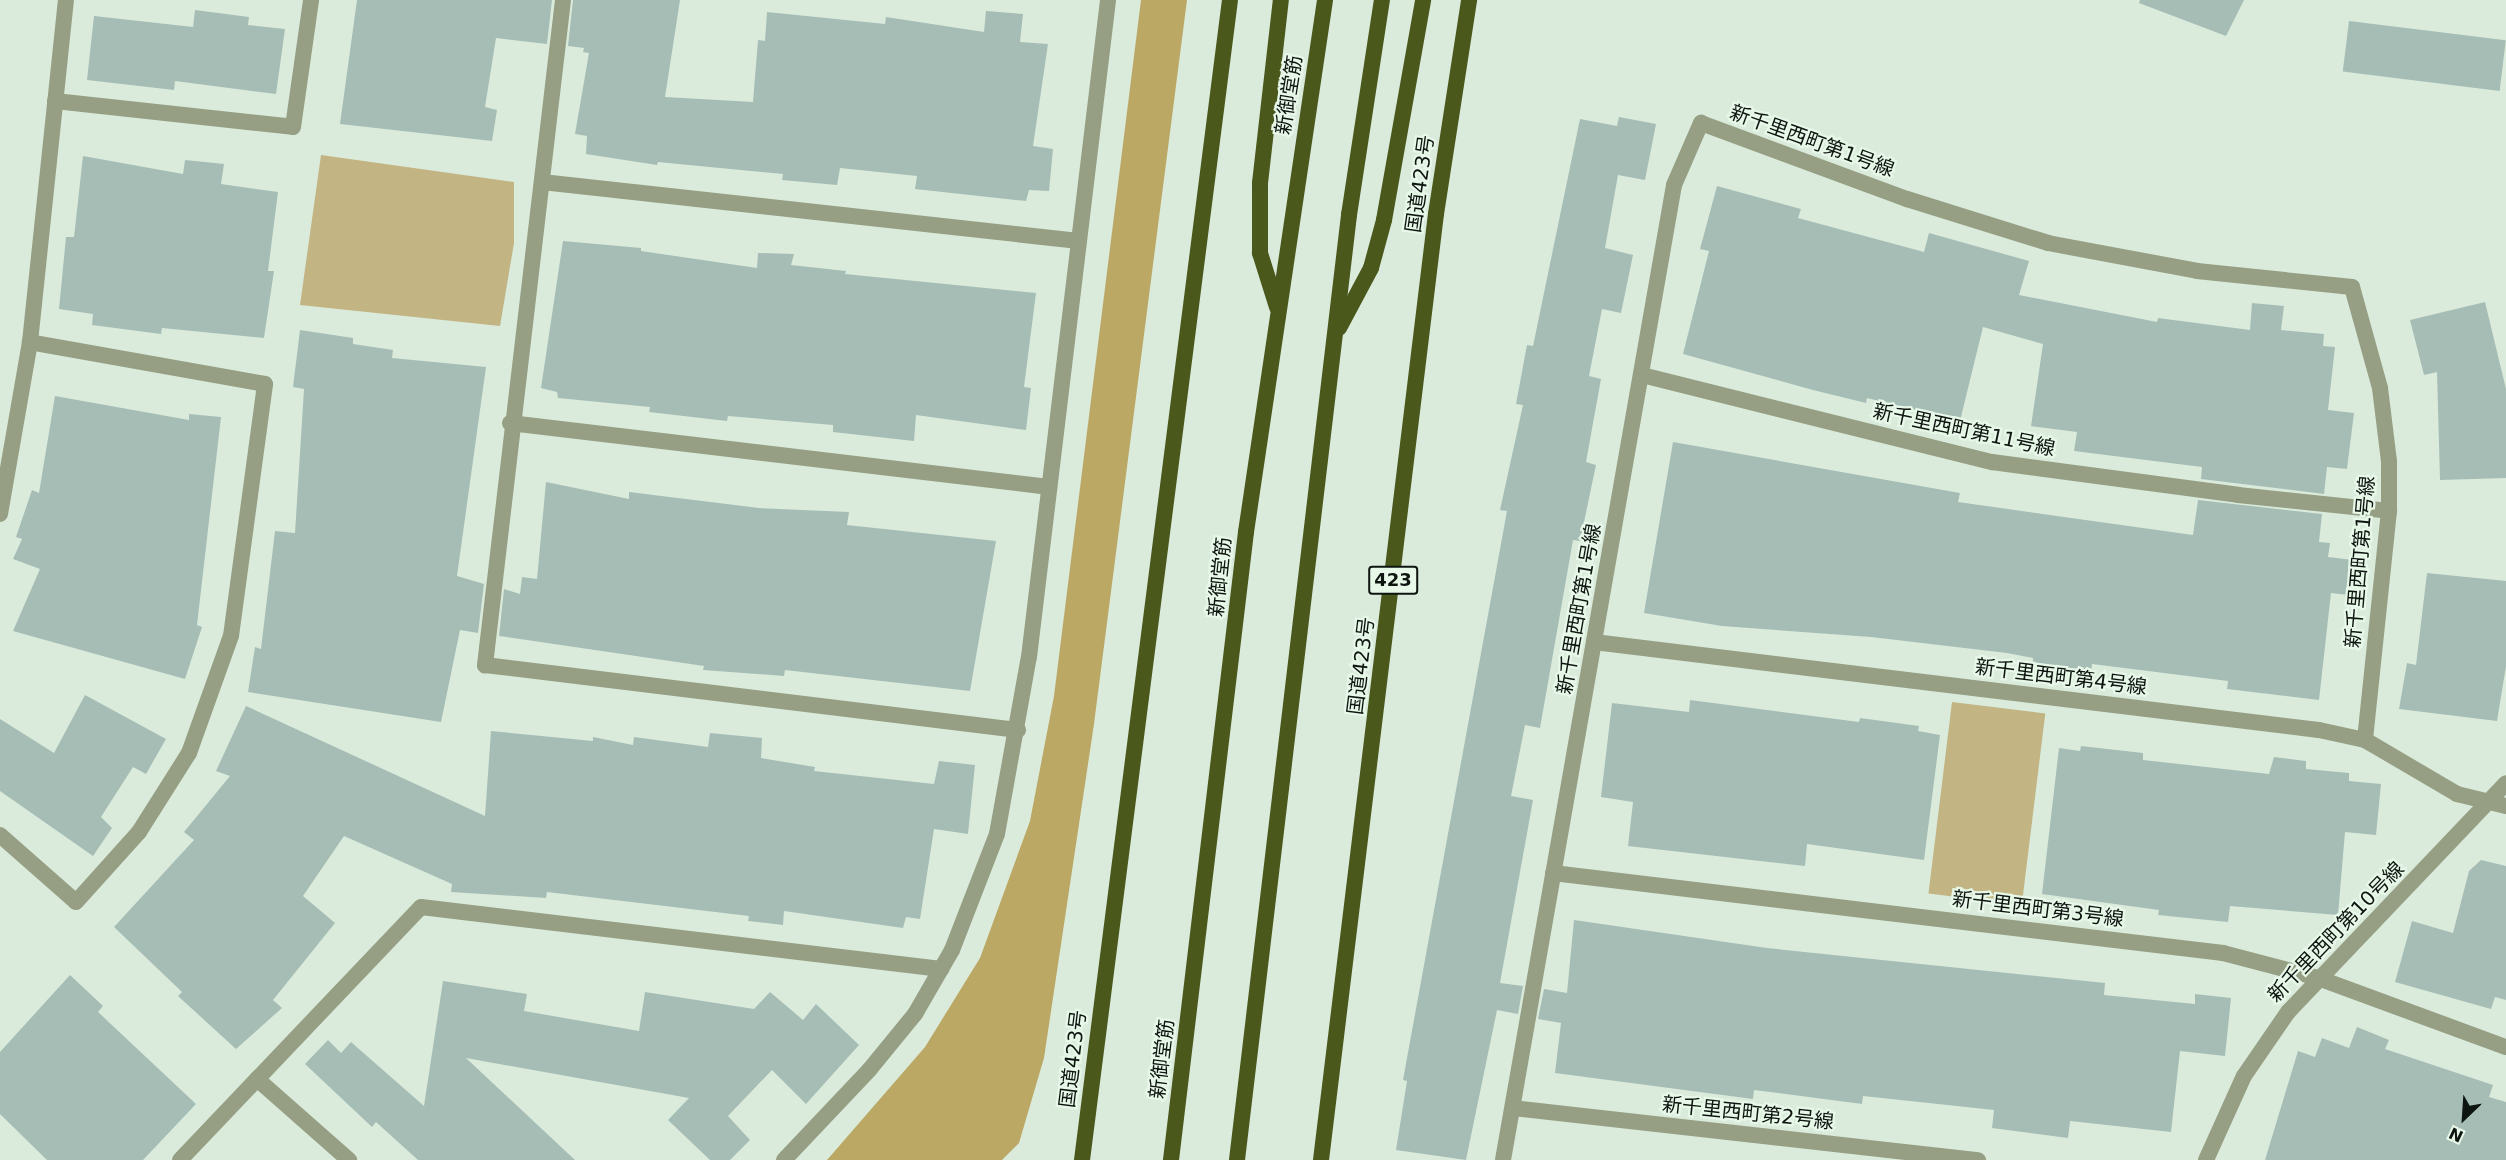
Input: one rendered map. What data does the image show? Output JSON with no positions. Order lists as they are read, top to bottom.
{
  "streets": {
    "highway": ["新御堂筋", "国道423号", "423"],
    "street": [
      "新千里西町第1号線",
      "新千里西町第11号線",
      "新千里西町第4号線",
      "新千里西町第3号線",
      "新千里西町第10号線",
      "新千里西町第2号線"
    ]
  },
  "crossings": [
    ["新千里西町第1号線", "新千里西町第11号線"],
    ["新千里西町第1号線", "新千里西町第4号線"],
    ["新千里西町第1号線", "新千里西町第3号線"],
    ["新千里西町第1号線", "新千里西町第2号線"],
    ["新千里西町第4号線", "新千里西町第10号線"],
    ["新千里西町第3号線", "新千里西町第10号線"]
  ],
  "north": "bottom left"
}
